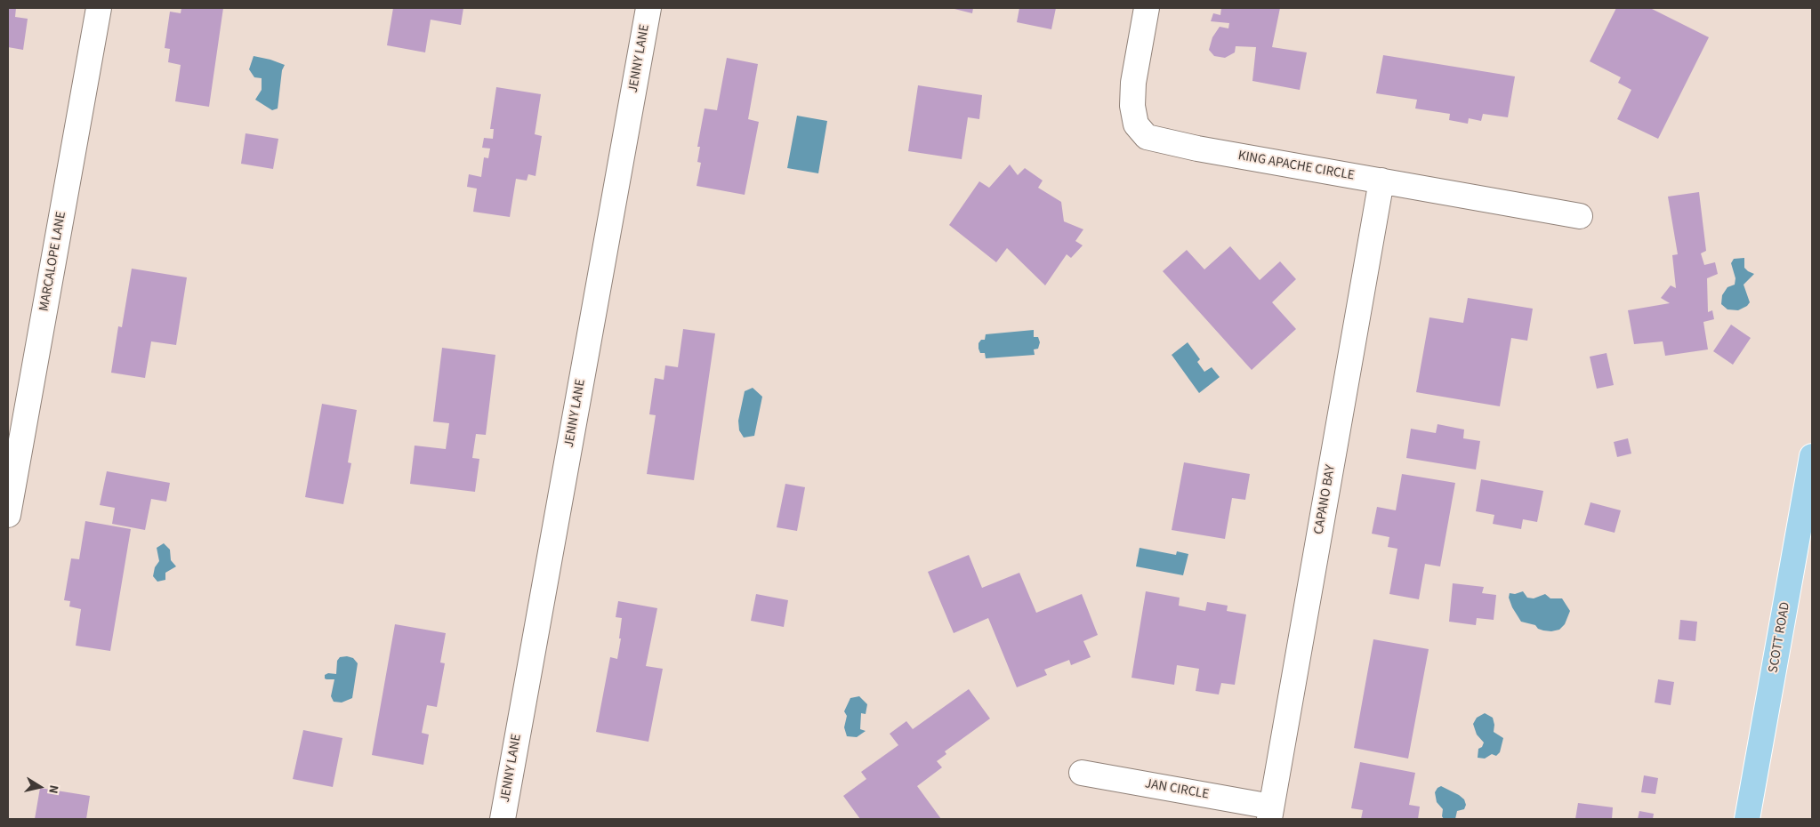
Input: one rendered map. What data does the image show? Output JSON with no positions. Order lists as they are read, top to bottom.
{
  "streets": {
    "main road": ["SCOTT ROAD"],
    "street": [
      "JENNY LANE",
      "KING APACHE CIRCLE",
      "MARCALOPE LANE",
      "CAPANO BAY",
      "JAN CIRCLE"
    ]
  },
  "crossings": [
    ["KING APACHE CIRCLE", "CAPANO BAY"],
    ["CAPANO BAY", "JAN CIRCLE"]
  ],
  "north": "right"
}
